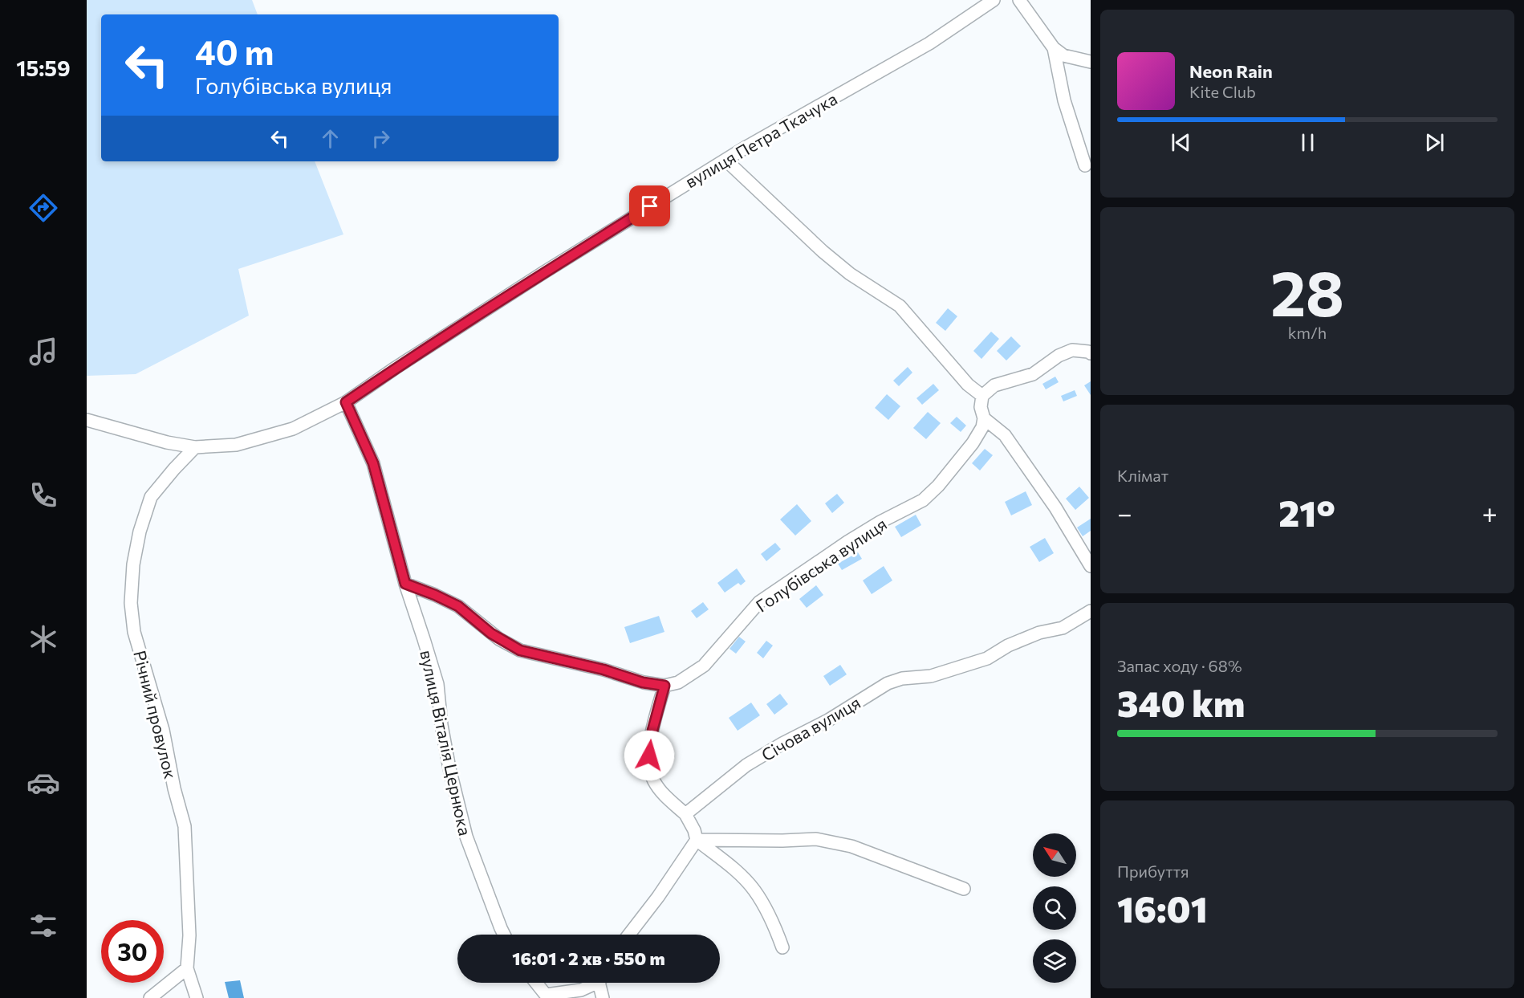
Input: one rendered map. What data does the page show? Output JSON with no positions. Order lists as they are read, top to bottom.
{
  "streets": {
    "street": [
      "вулиця Петра Ткачука",
      "Голубівська вулиця",
      "Річний провулок",
      "Січова вулиця",
      "вулиця Віталія Цернюка"
    ]
  },
  "crossings": [
    ["вулиця Петра Ткачука", "Річний провулок"],
    ["вулиця Петра Ткачука", "вулиця Віталія Цернюка"]
  ],
  "north": "top left",
  "page": {
    "tabs": "15:59",
    "turn": ["40 m", "Голубівська вулиця"],
    "song": ["Neon Rain", "Kite Club"],
    "tile": [
      ["28", "km/h"],
      "Клімат",
      ["Запас ходу · 68%", "340 km"],
      ["Прибуття", "16:01"]
    ],
    "heat": ["−", "21°", "+"],
    "limit": "30",
    "trip": "16:01 · 2 хв · 550 m"
  }
}
